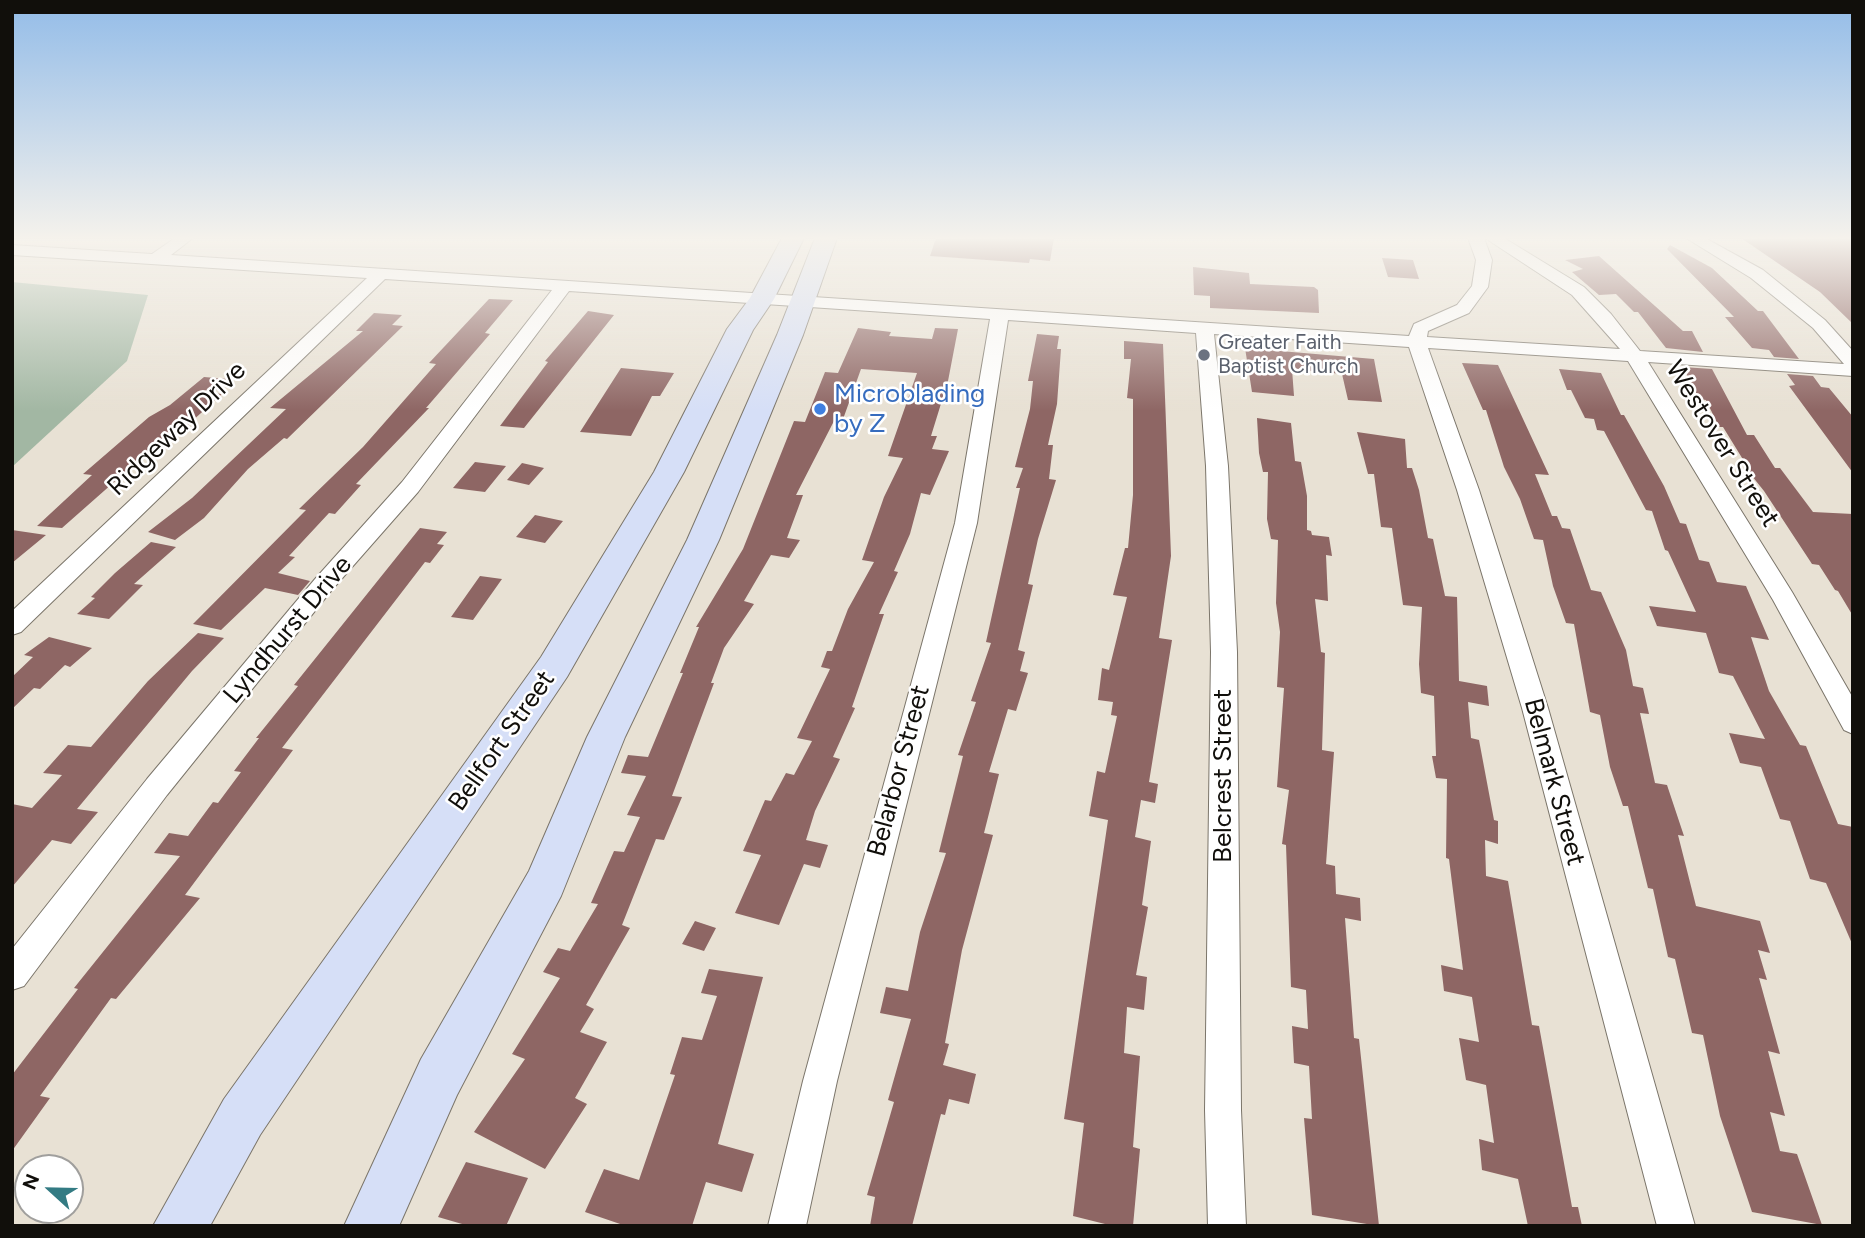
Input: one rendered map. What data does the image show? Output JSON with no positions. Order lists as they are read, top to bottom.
{
  "streets": {
    "main road": ["Bellfort Street"],
    "street": [
      "Ridgeway Drive",
      "Westover Street",
      "Lyndhurst Drive",
      "Belarbor Street",
      "Belcrest Street",
      "Belmark Street"
    ]
  },
  "places": ["Greater Faith Baptist Church", "Microblading by Z"],
  "north": "left"
}
